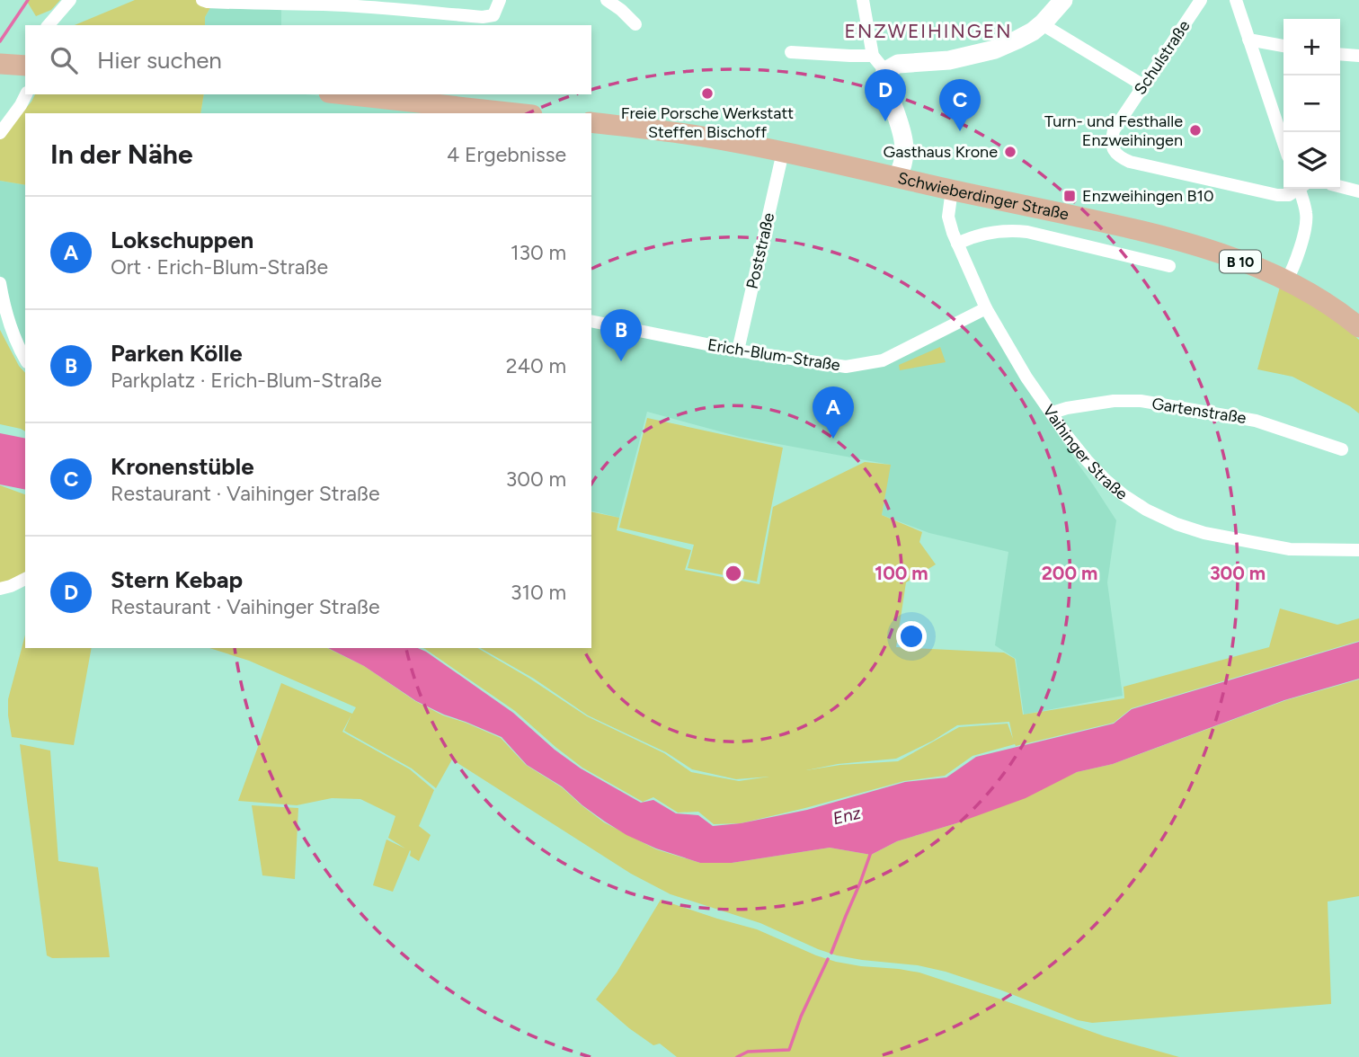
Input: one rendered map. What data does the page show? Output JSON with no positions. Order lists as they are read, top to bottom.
{
  "streets": {
    "main road": ["Schwieberdinger Straße", "B 10"],
    "street": [
      "Schulstraße",
      "Poststraße",
      "Erich-Blum-Straße",
      "Gartenstraße",
      "Vaihinger Straße"
    ]
  },
  "crossings": [
    ["Schwieberdinger Straße", "Poststraße"],
    ["Schwieberdinger Straße", "Vaihinger Straße"],
    ["Poststraße", "Erich-Blum-Straße"],
    ["Erich-Blum-Straße", "Vaihinger Straße"],
    ["Gartenstraße", "Vaihinger Straße"]
  ],
  "districts": ["ENZWEIHINGEN"],
  "water": ["Enz"],
  "places": {
    "other": ["Freie Porsche Werkstatt Steffen Bischoff", "Turn- und Festhalle Enzweihingen", "Gasthaus Krone"],
    "transit": ["Enzweihingen B10"]
  },
  "page": {
    "map_buttons": ["+", "−"],
    "search": "Hier suchen",
    "pins": [
      "D",
      "C",
      "B",
      "A"
    ],
    "heading": ["In der Nähe", "4 Ergebnisse"],
    "list": [
      {
        "mark": "A",
        "name": "Lokschuppen",
        "note": "Ort · Erich-Blum-Straße",
        "value": "130 m"
      },
      {
        "mark": "B",
        "name": "Parken Kölle",
        "note": "Parkplatz · Erich-Blum-Straße",
        "value": "240 m"
      },
      {
        "mark": "C",
        "name": "Kronenstüble",
        "note": "Restaurant · Vaihinger Straße",
        "value": "300 m"
      },
      {
        "mark": "D",
        "name": "Stern Kebap",
        "note": "Restaurant · Vaihinger Straße",
        "value": "310 m"
      }
    ]
  },
  "rings": ["100 m", "200 m", "300 m"]
}
